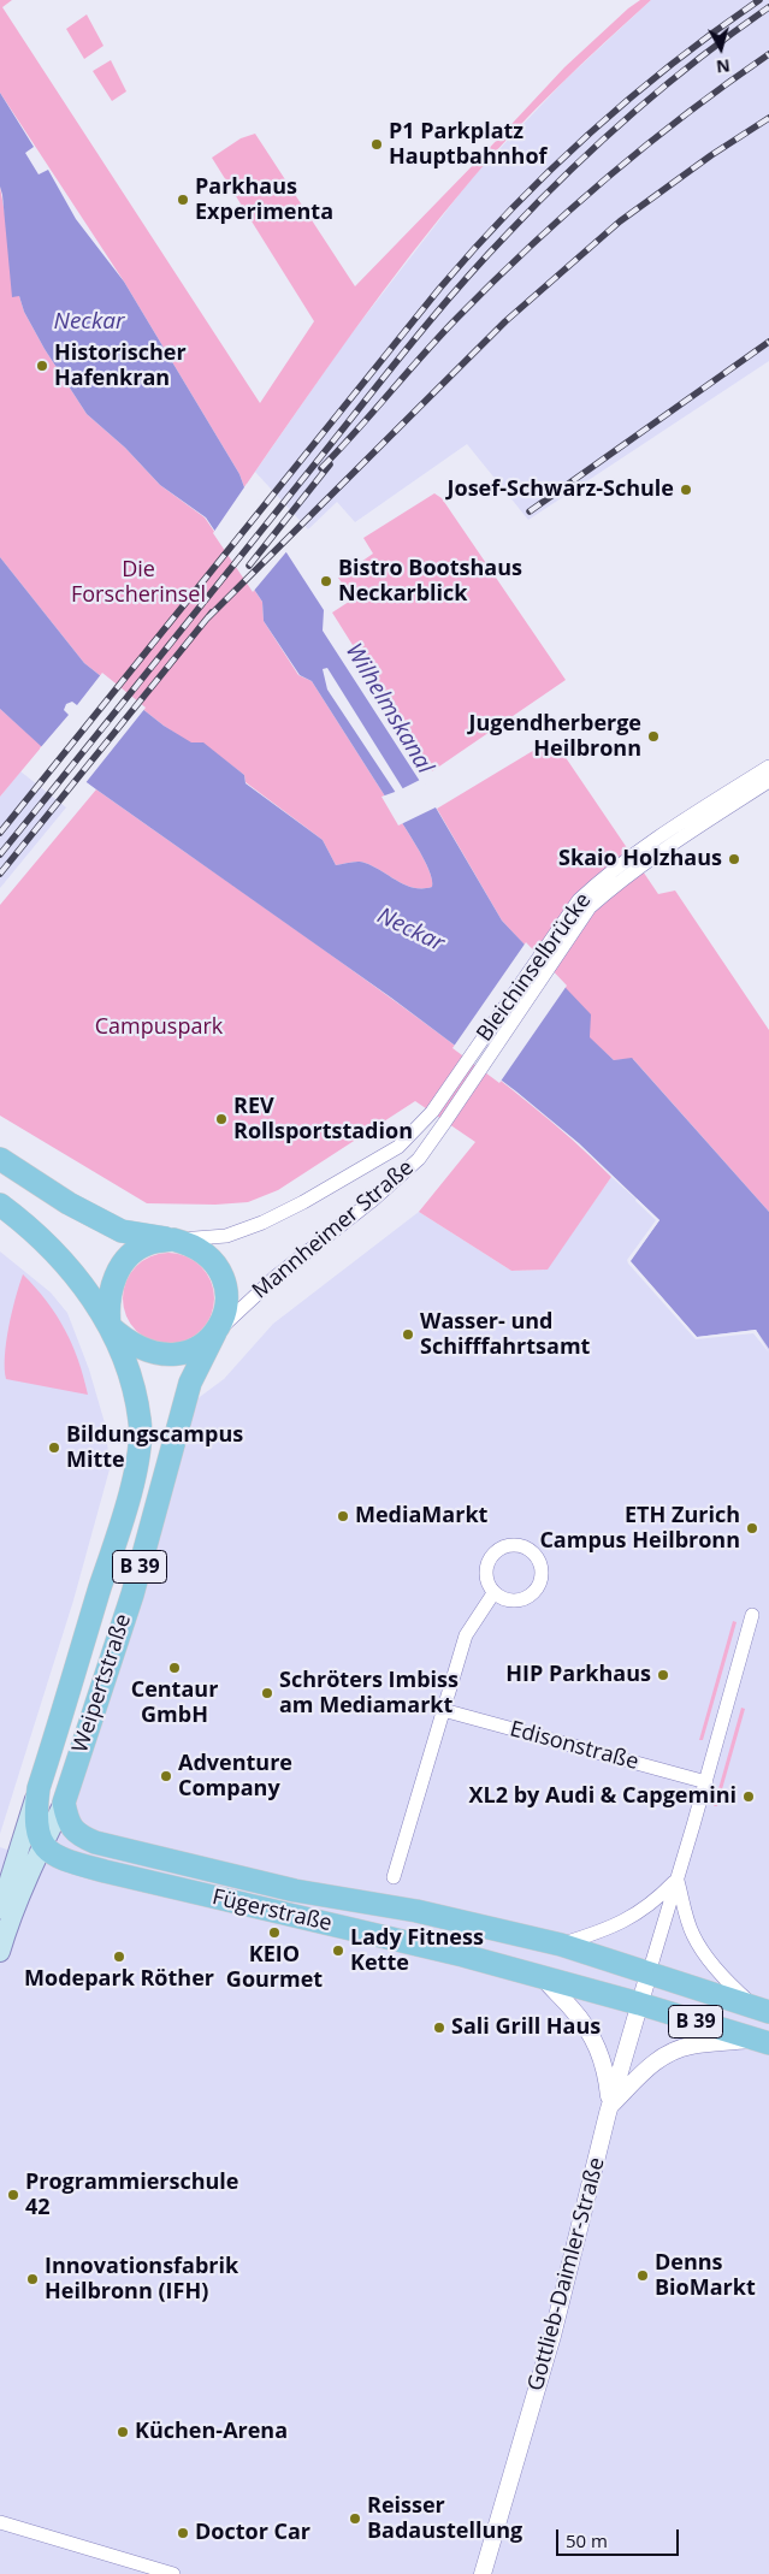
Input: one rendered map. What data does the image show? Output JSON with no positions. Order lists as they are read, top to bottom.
{
  "streets": {
    "main road": [
      "Mannheimer Straße",
      "B 39",
      "Weipertstraße",
      "Fügerstraße"
    ],
    "street": ["Bleichinselbrücke", "Edisonstraße", "Gottlieb-Daimler-Straße"]
  },
  "crossings": [
    ["Bleichinselbrücke", "Mannheimer Straße"],
    ["Mannheimer Straße", "B 39"],
    ["Mannheimer Straße", "Weipertstraße"],
    ["B 39", "Weipertstraße"],
    ["B 39", "Fügerstraße"],
    ["Weipertstraße", "Fügerstraße"],
    ["Fügerstraße", "Gottlieb-Daimler-Straße"]
  ],
  "water": ["Neckar", "Wilhelmskanal"],
  "parks": ["Die Forscherinsel", "Campuspark"],
  "places": [
    "P1 Parkplatz Hauptbahnhof",
    "Parkhaus Experimenta",
    "Historischer Hafenkran",
    "Josef-Schwarz-Schule",
    "Bistro Bootshaus Neckarblick",
    "Jugendherberge Heilbronn",
    "Skaio Holzhaus",
    "REV Rollsportstadion",
    "Wasser- und Schifffahrtsamt",
    "Bildungscampus Mitte",
    "MediaMarkt",
    "ETH Zurich Campus Heilbronn",
    "Centaur GmbH",
    "HIP Parkhaus",
    "Schröters Imbiss am Mediamarkt",
    "Adventure Company",
    "XL2 by Audi & Capgemini",
    "KEIO Gourmet",
    "Lady Fitness Kette",
    "Modepark Röther",
    "Sali Grill Haus",
    "Programmierschule 42",
    "Denns BioMarkt",
    "Innovationsfabrik Heilbronn (IFH)",
    "Küchen-Arena",
    "Reisser Badaustellung",
    "Doctor Car"
  ],
  "scale_bar": "50 m",
  "north": "bottom"
}
